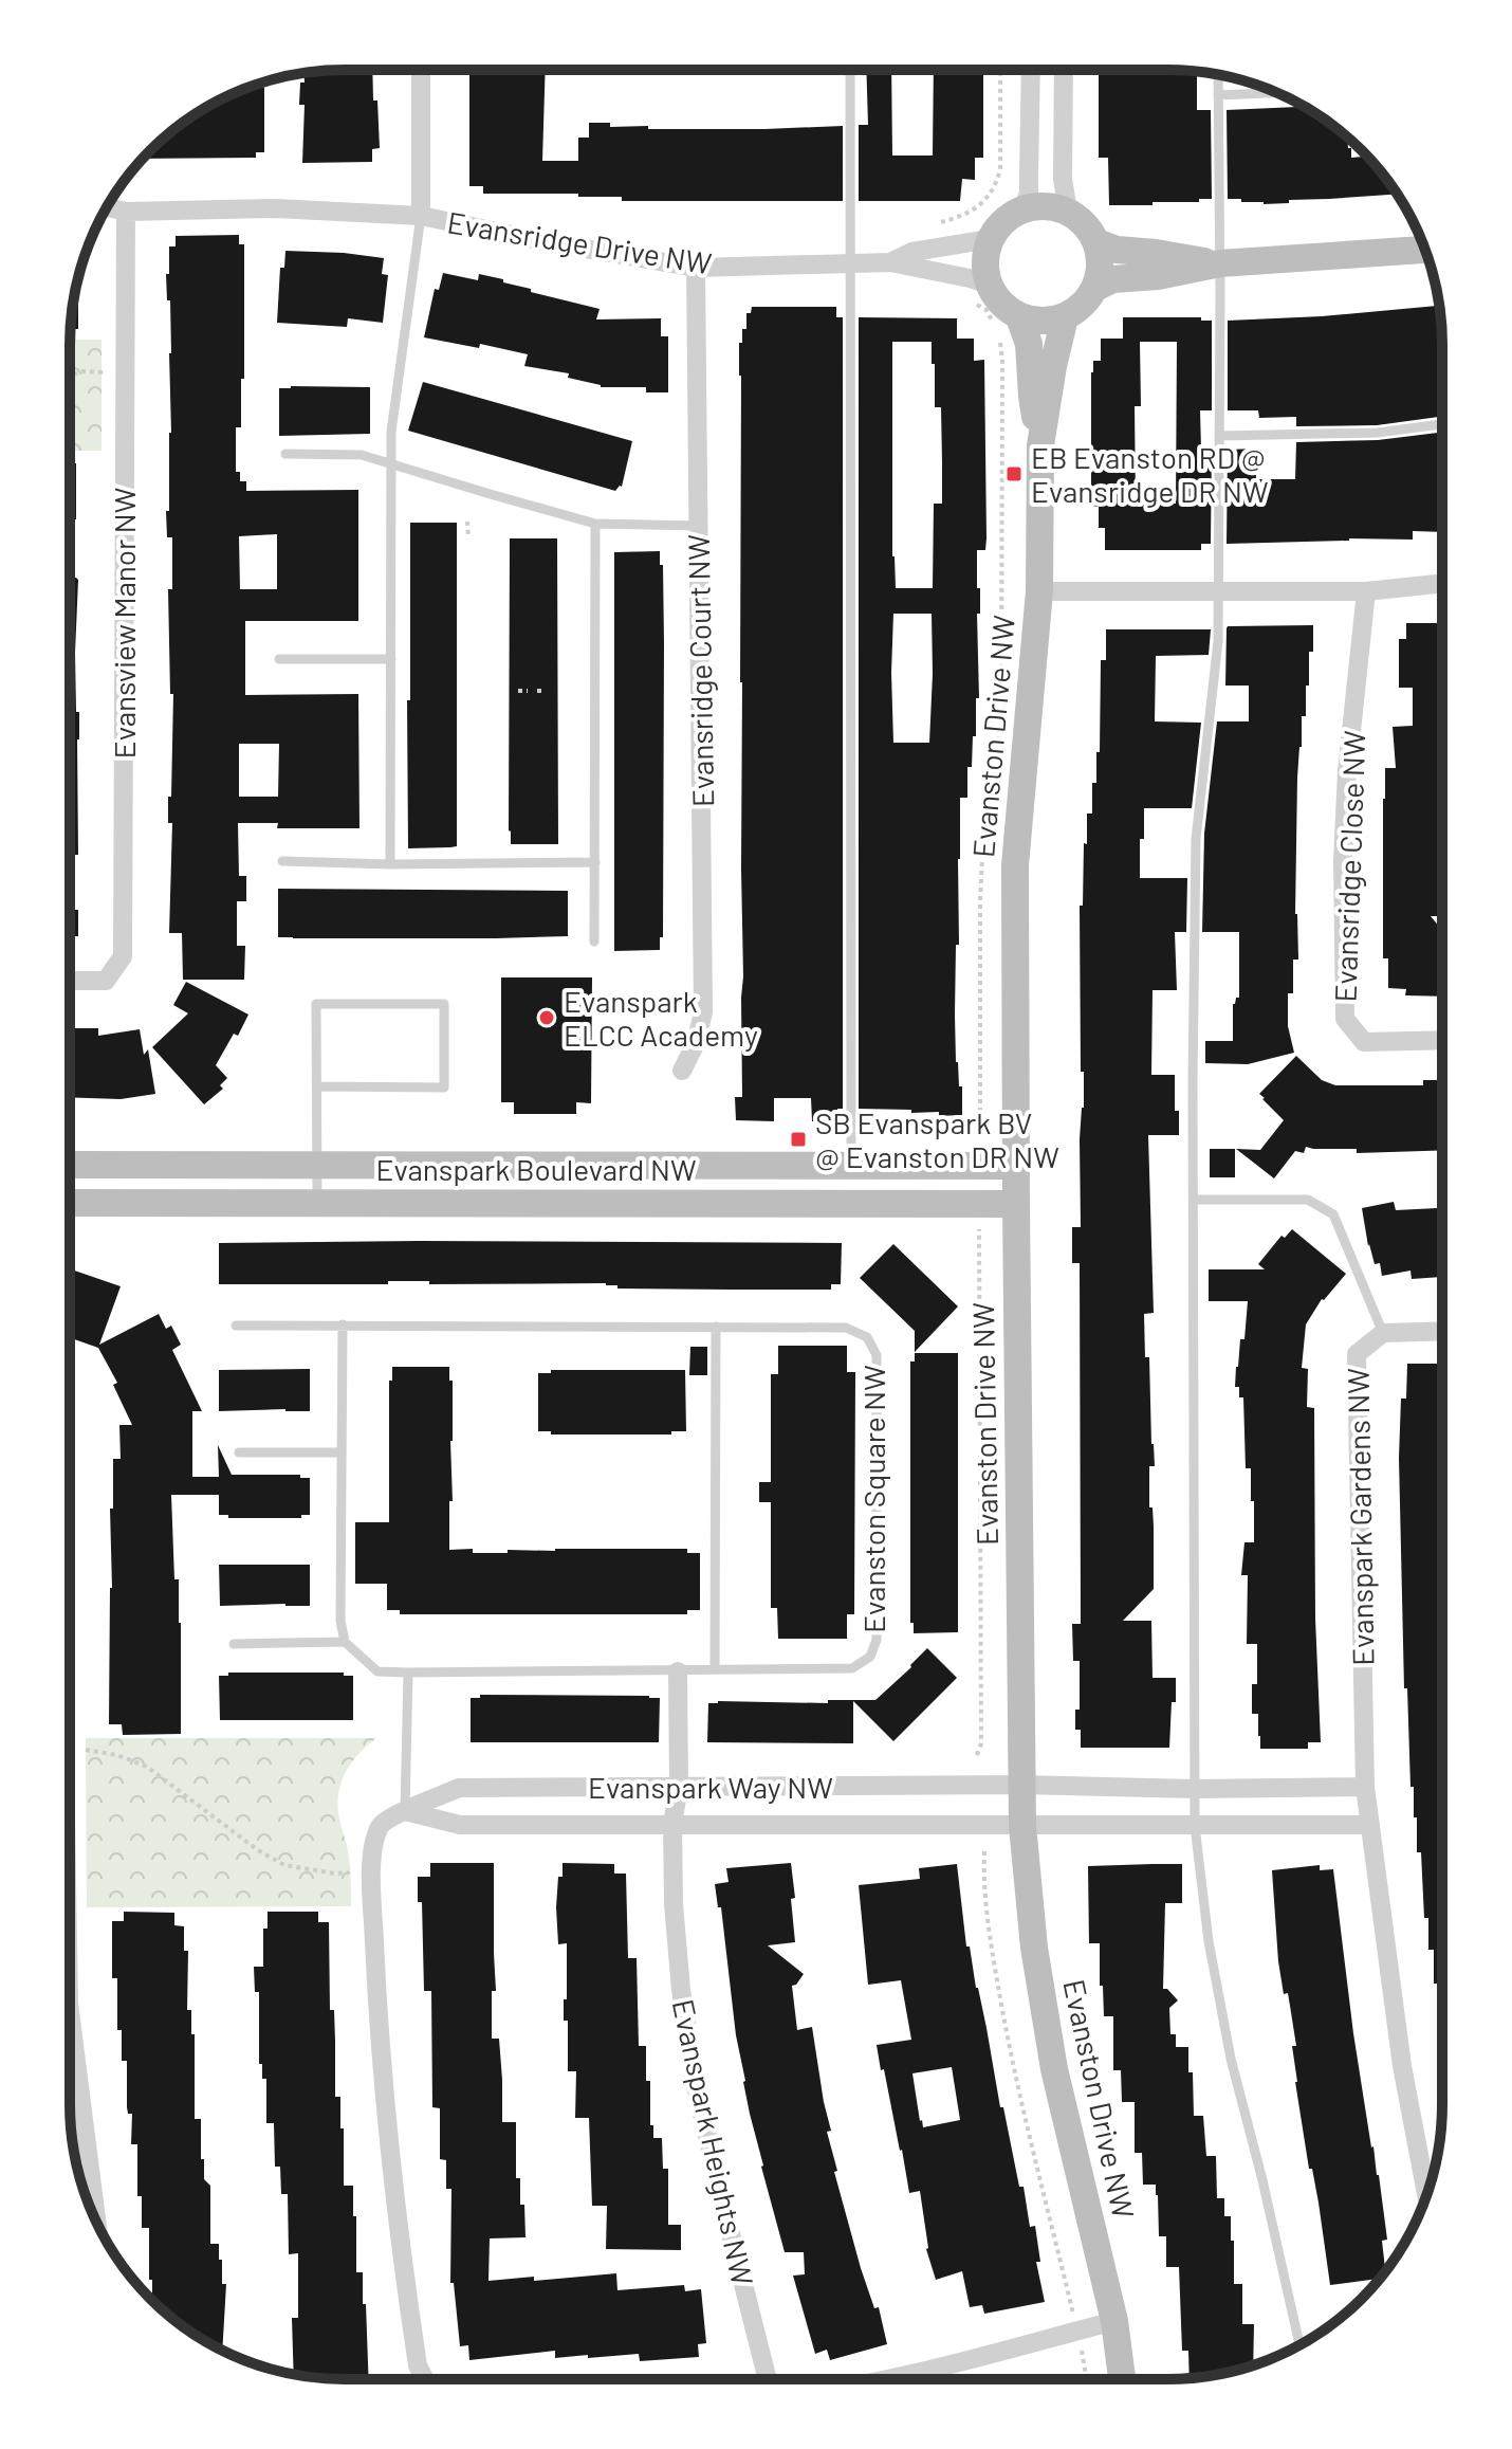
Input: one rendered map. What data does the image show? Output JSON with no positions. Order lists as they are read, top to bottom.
{
  "streets": {
    "street": [
      "Evansridge Drive NW",
      "Evansview Manor NW",
      "Evansridge Court NW",
      "Evanston Drive NW",
      "Evansridge Close NW",
      "Evanspark Boulevard NW",
      "Evanspark Gardens NW",
      "Evanspark Way NW",
      "Evanspark Heights NW"
    ],
    "lane": ["Evanston Square NW"]
  },
  "crossings": [
    ["Evansridge Drive NW", "Evansview Manor NW"],
    ["Evansridge Drive NW", "Evansridge Court NW"],
    ["Evansridge Drive NW", "Evanston Drive NW"],
    ["Evanston Drive NW", "Evanspark Boulevard NW"],
    ["Evanston Drive NW", "Evanspark Way NW"],
    ["Evanspark Way NW", "Evanspark Heights NW"]
  ],
  "places": {
    "transit": ["EB Evanston RD @ Evansridge DR NW", "SB Evanspark BV @ Evanston DR NW"],
    "other": ["Evanspark ELCC Academy"]
  }
}
